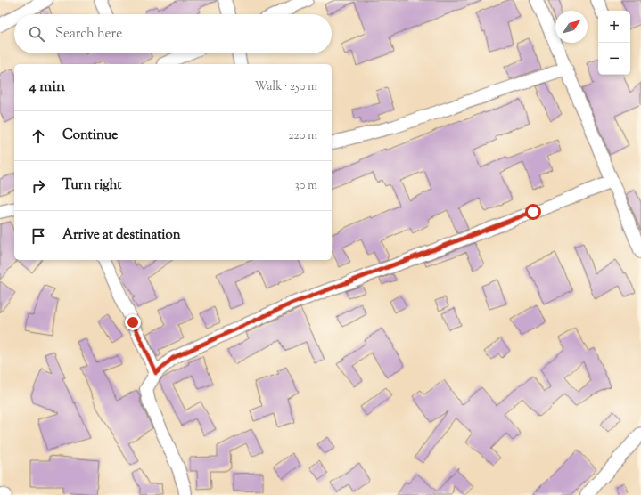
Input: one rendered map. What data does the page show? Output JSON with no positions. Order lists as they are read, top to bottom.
{
  "north": "top right",
  "page": {
    "map_buttons": ["+", "−"],
    "search": "Search here",
    "heading": ["4 min", "Walk · 250 m"],
    "list": [
      ["Continue", "220 m"],
      ["Turn right", "30 m"],
      "Arrive at destination"
    ]
  }
}
